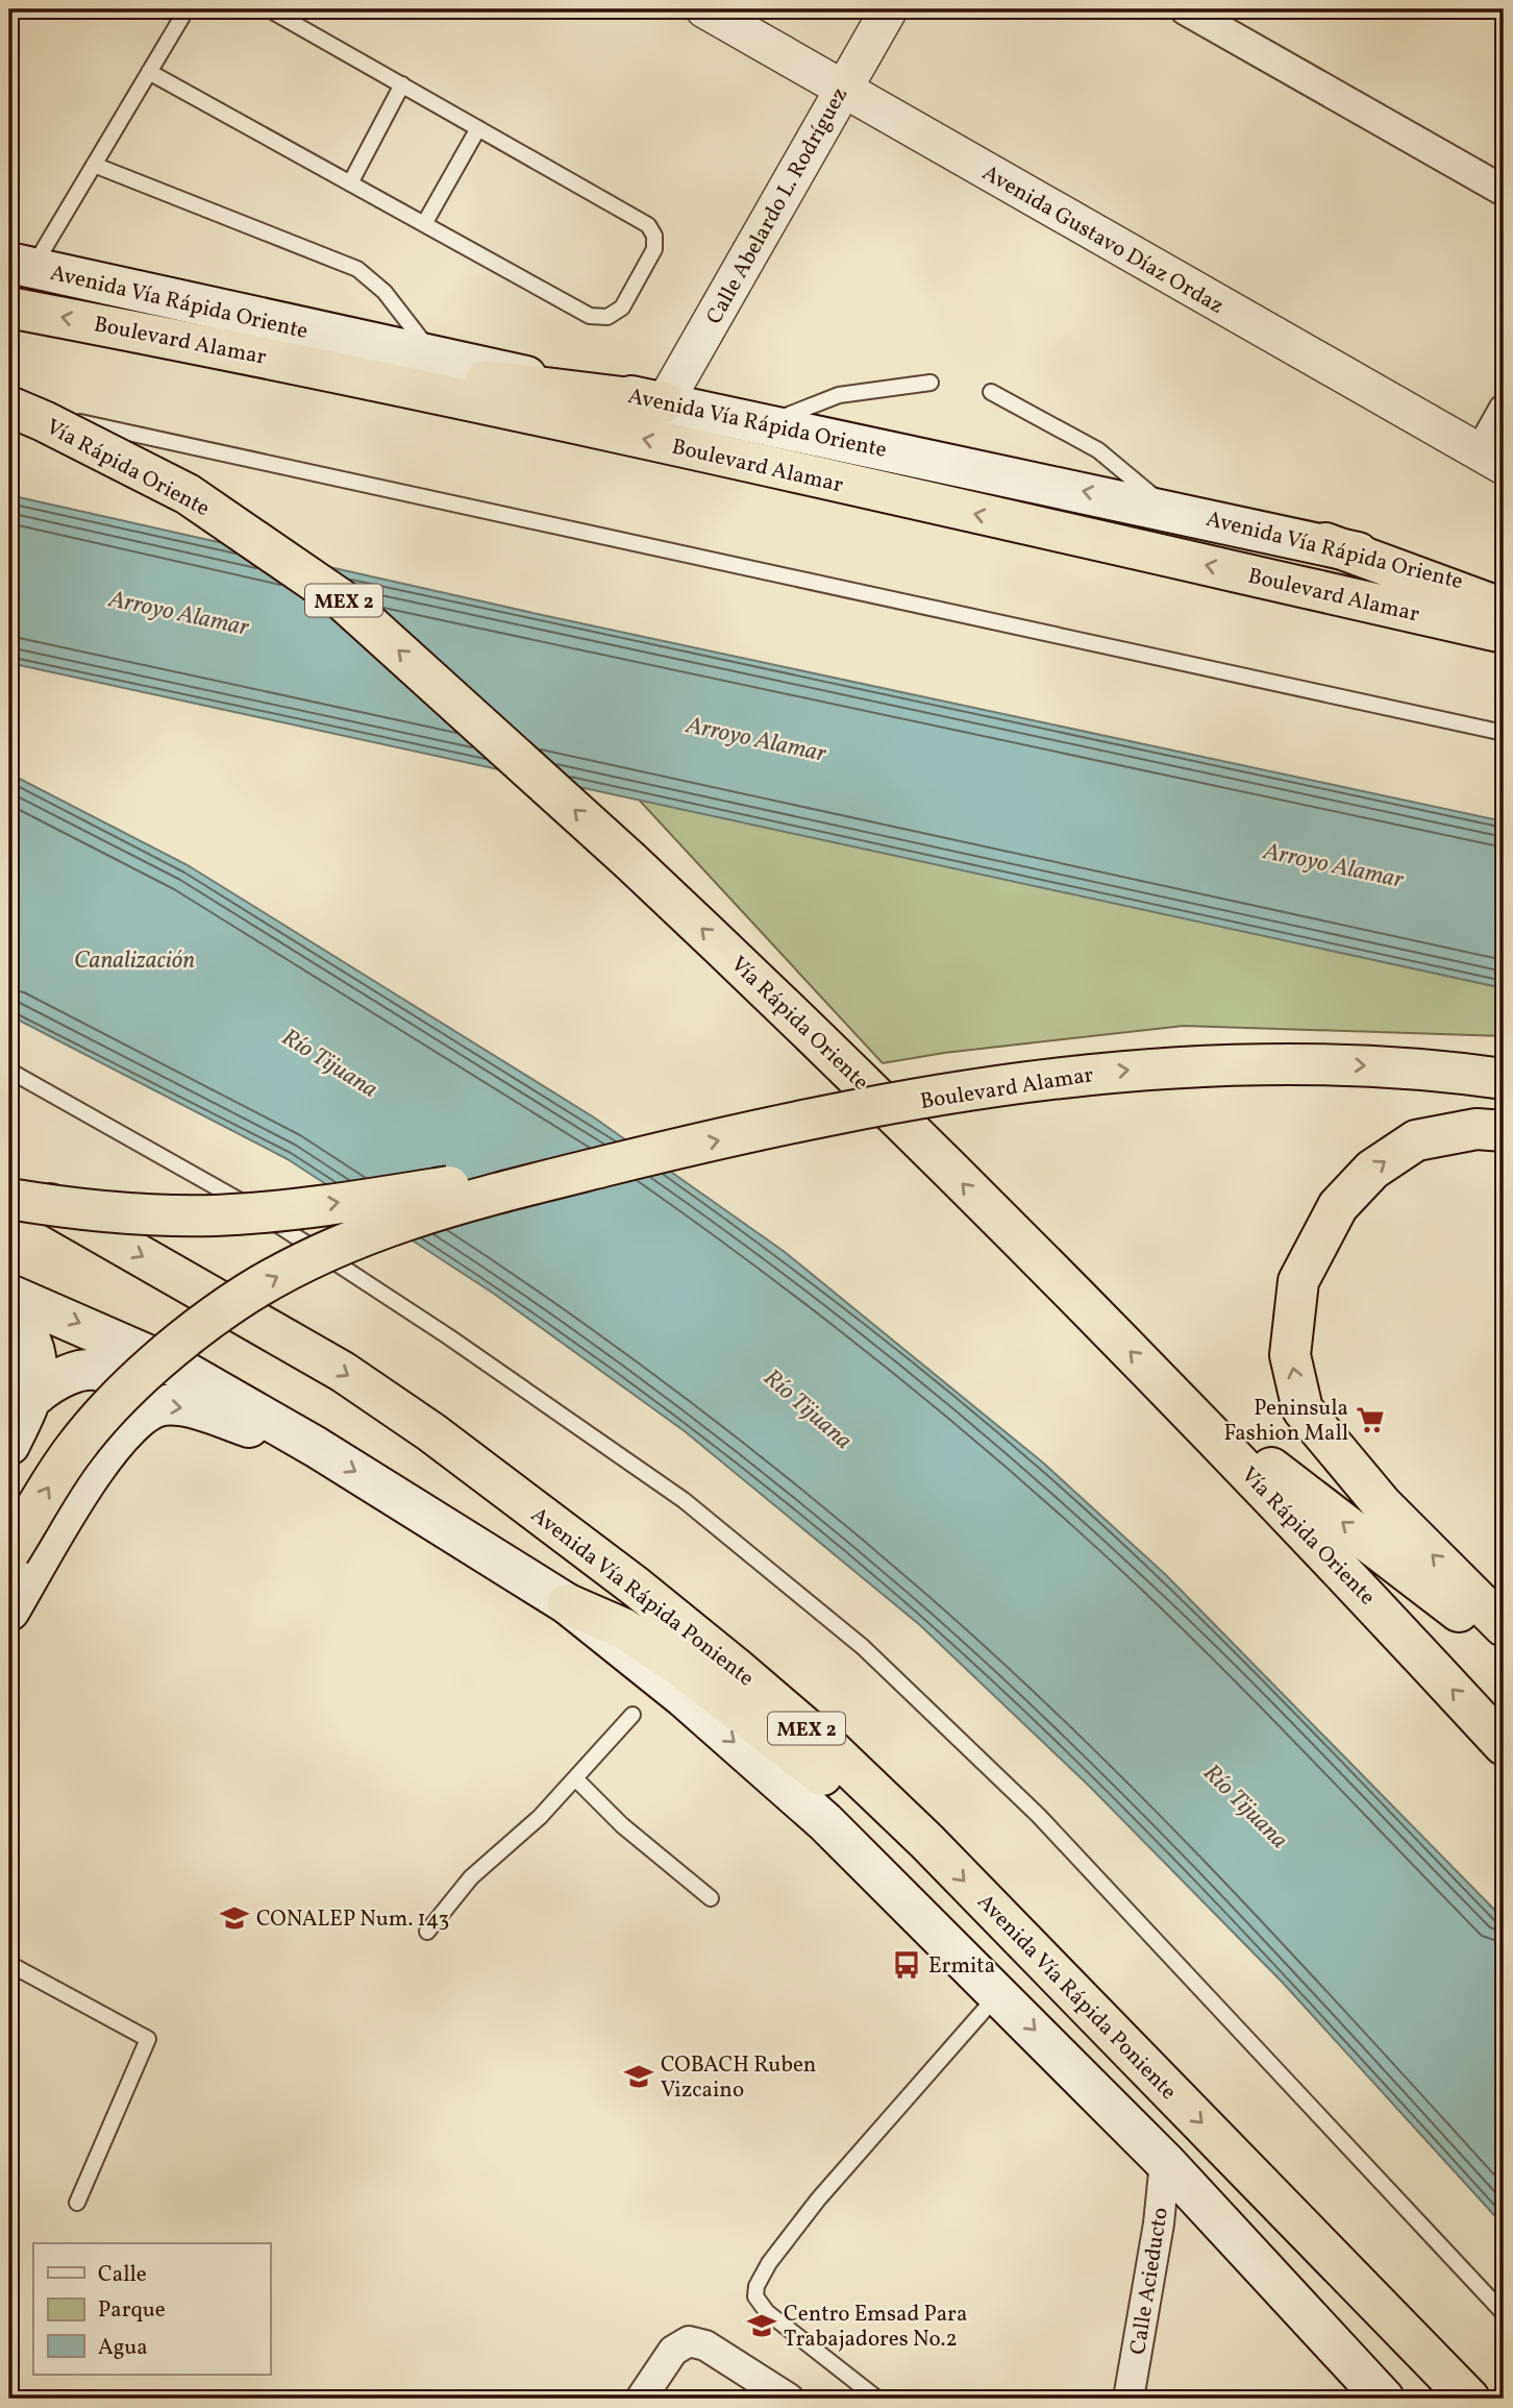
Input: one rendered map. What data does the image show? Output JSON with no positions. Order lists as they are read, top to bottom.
{
  "streets": {
    "highway": [
      "Boulevard Alamar",
      "Vía Rápida Oriente",
      "MEX 2",
      "Avenida Vía Rápida Poniente"
    ],
    "main road": ["Avenida Vía Rápida Oriente"],
    "street": ["Calle Abelardo L. Rodríguez", "Avenida Gustavo Díaz Ordaz", "Calle Acieducto"]
  },
  "crossings": [
    ["Calle Abelardo L. Rodríguez", "Avenida Gustavo Díaz Ordaz"],
    ["Calle Abelardo L. Rodríguez", "Avenida Vía Rápida Oriente"]
  ],
  "one_way": ["Vía Rápida Oriente", "Avenida Vía Rápida Poniente"],
  "water": ["Arroyo Alamar", "Canalización", "Río Tijuana"],
  "places": {
    "supermarket": ["Peninsula Fashion Mall"],
    "school or university": ["CONALEP Num. 143", "COBACH Ruben Vizcaino", "Centro Emsad Para Trabajadores No.2"],
    "bus stop": ["Ermita"]
  },
  "legend": ["Calle", "Parque", "Agua"]
}
